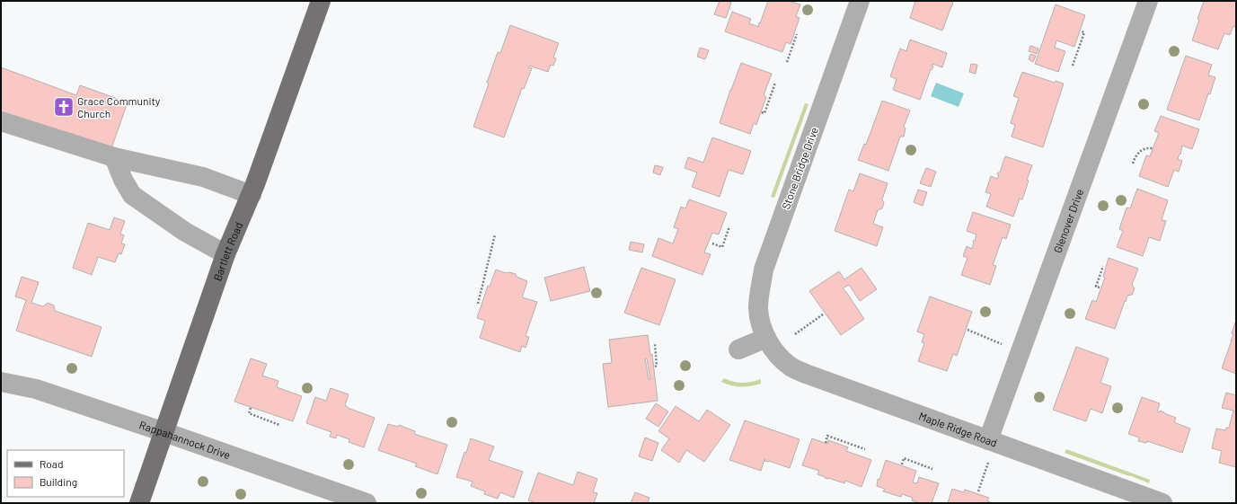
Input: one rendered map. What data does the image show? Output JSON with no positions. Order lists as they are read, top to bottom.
{
  "streets": {
    "main road": ["Bartlett Road"],
    "street": [
      "Stone Bridge Drive",
      "Glenover Drive",
      "Maple Ridge Road",
      "Rappahannock Drive"
    ]
  },
  "crossings": [
    ["Stone Bridge Drive", "Maple Ridge Road"],
    ["Glenover Drive", "Maple Ridge Road"],
    ["Bartlett Road", "Rappahannock Drive"]
  ],
  "places": {
    "church": ["Grace Community Church"]
  },
  "legend": ["Road", "Building"]
}
